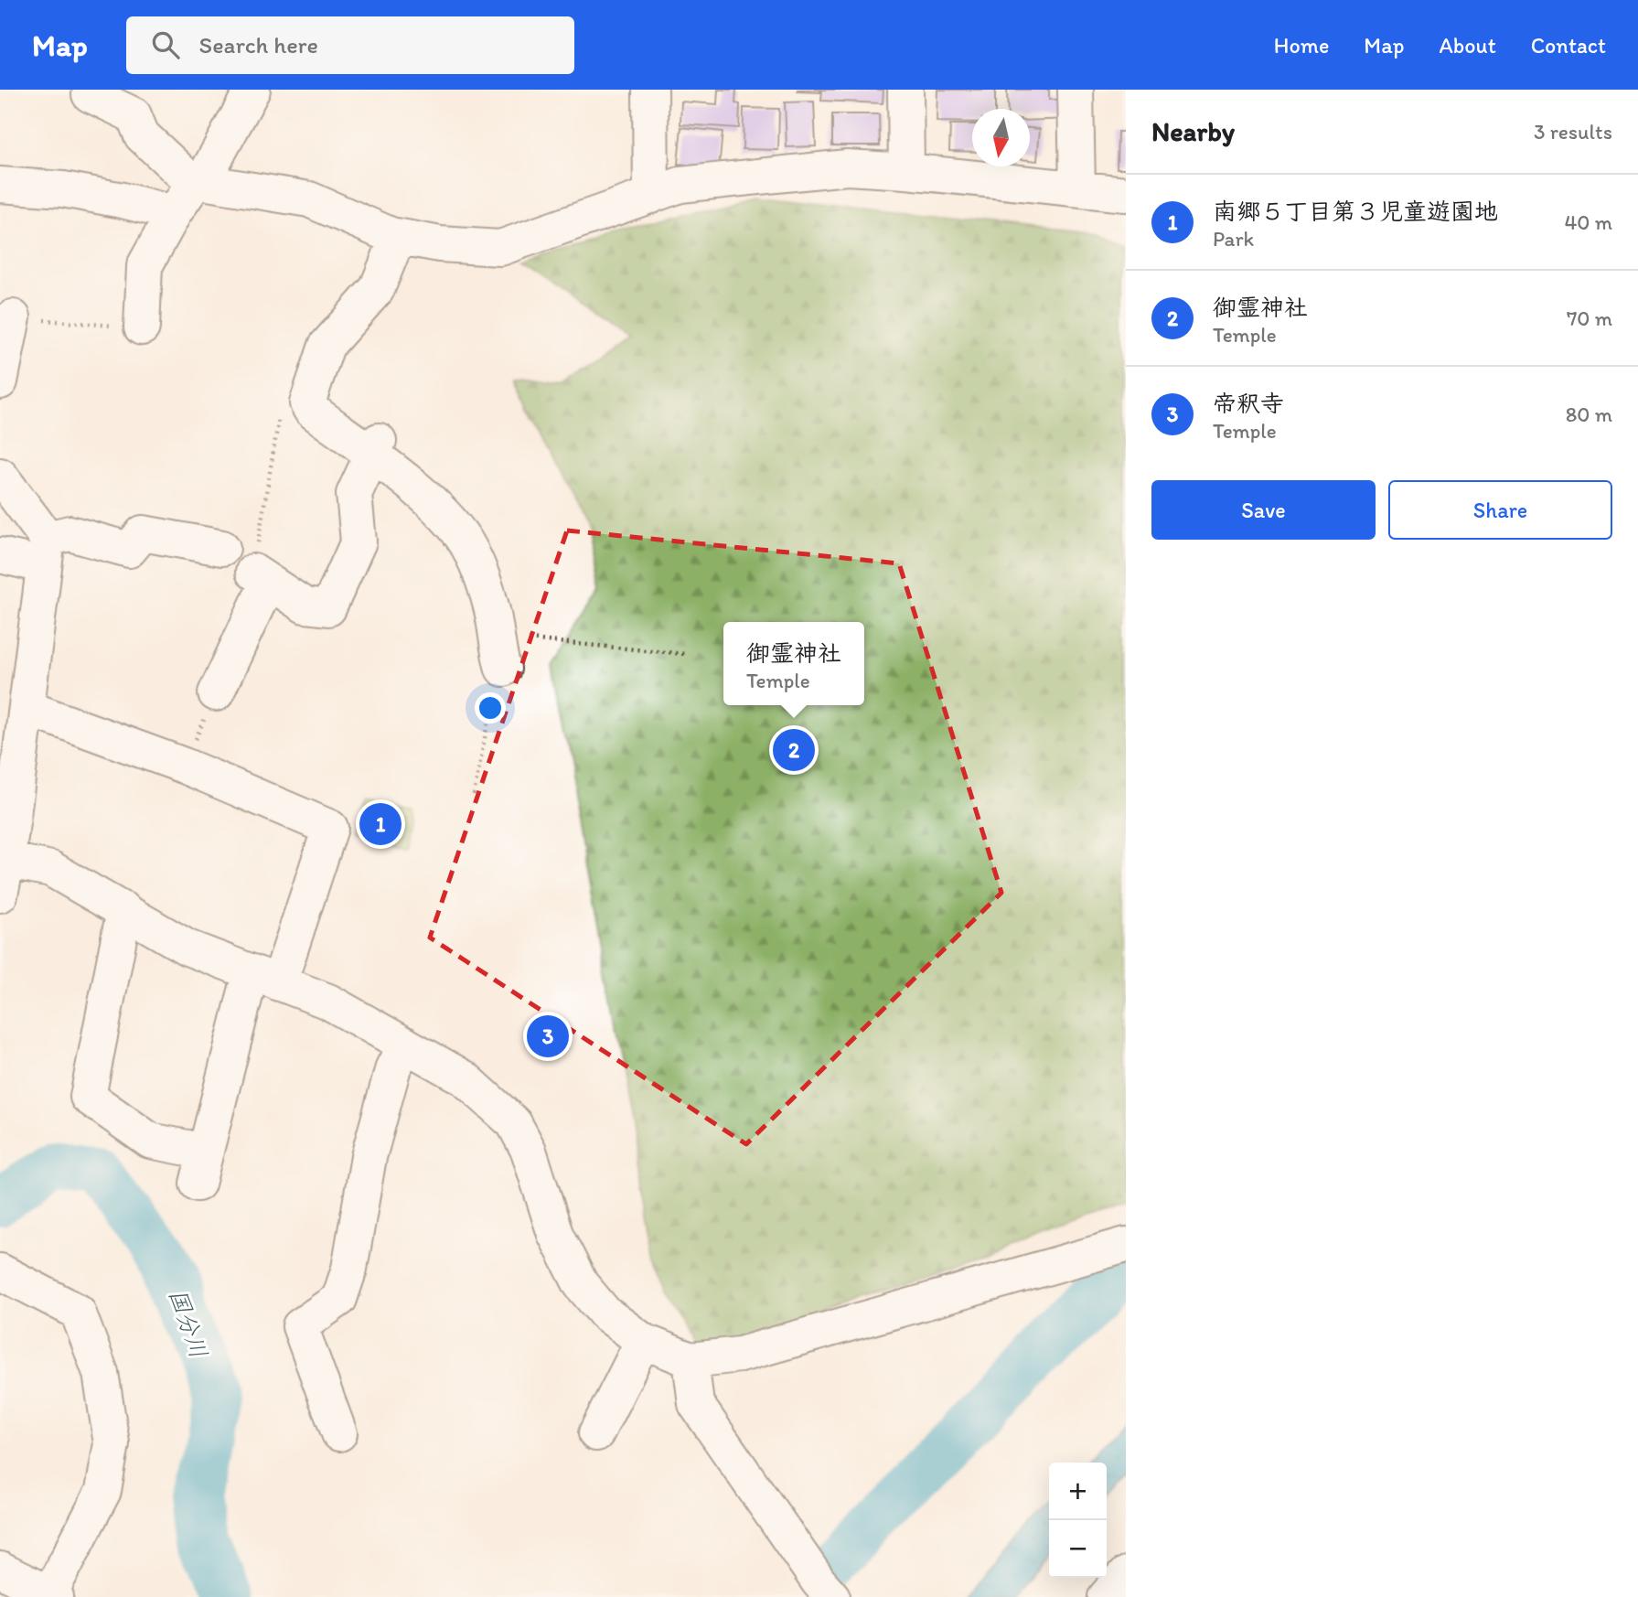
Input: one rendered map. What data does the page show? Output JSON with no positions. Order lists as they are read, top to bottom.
{
  "water": ["国分川"],
  "north": "bottom",
  "page": {
    "header": "Map",
    "search": "Search here",
    "nav": [
      "Home",
      "Map",
      "About",
      "Contact"
    ],
    "heading": ["Nearby", "3 results"],
    "list": [
      {
        "mark": "1",
        "name": "南郷５丁目第３児童遊園地",
        "note": "Park",
        "value": "40 m"
      },
      {
        "mark": "2",
        "name": "御霊神社",
        "note": "Temple",
        "value": "70 m"
      },
      {
        "mark": "3",
        "name": "帝釈寺",
        "note": "Temple",
        "value": "80 m"
      }
    ],
    "buttons": ["Save", "Share"],
    "popup": ["御霊神社", "Temple"],
    "pins": ["2", "1", "3"],
    "map_buttons": ["+", "−"]
  }
}
